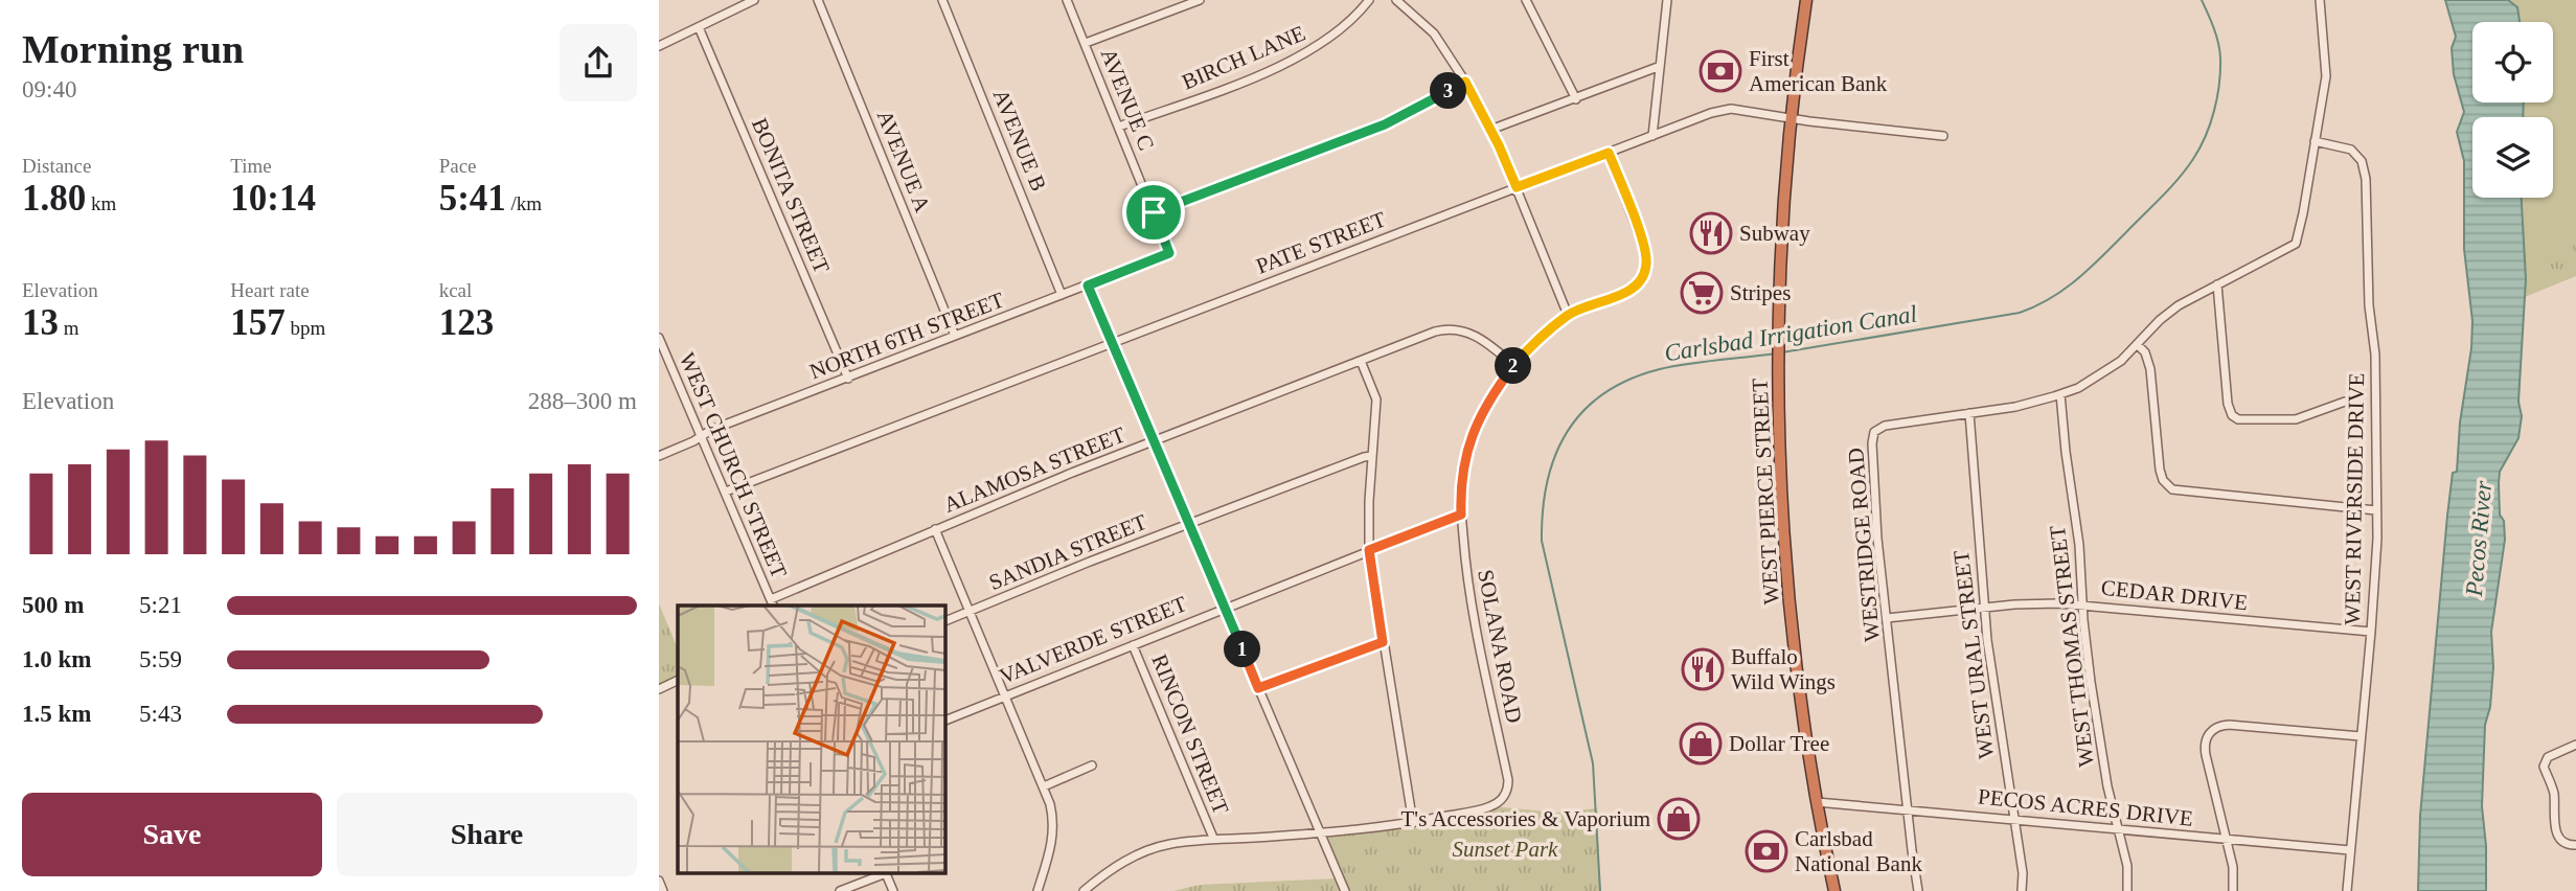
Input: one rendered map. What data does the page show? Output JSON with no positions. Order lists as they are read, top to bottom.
{
  "streets": {
    "highway": ["WEST PIERCE STREET"],
    "street": [
      "BIRCH LANE",
      "AVENUE C",
      "AVENUE B",
      "AVENUE A",
      "BONITA STREET",
      "PATE STREET",
      "NORTH 6TH STREET",
      "WEST CHURCH STREET",
      "ALAMOSA STREET",
      "WEST RIVERSIDE DRIVE",
      "WESTRIDGE ROAD",
      "SANDIA STREET",
      "CEDAR DRIVE",
      "VALVERDE STREET",
      "SOLANA ROAD",
      "WEST THOMAS STREET",
      "WEST URAL STREET",
      "RINCON STREET",
      "PECOS ACRES DRIVE"
    ]
  },
  "crossings": [
    ["BIRCH LANE", "AVENUE C"],
    ["AVENUE C", "NORTH 6TH STREET"],
    ["AVENUE B", "NORTH 6TH STREET"],
    ["AVENUE A", "NORTH 6TH STREET"],
    ["BONITA STREET", "NORTH 6TH STREET"],
    ["PATE STREET", "WEST CHURCH STREET"],
    ["PATE STREET", "WEST PIERCE STREET"],
    ["PATE STREET", "SOLANA ROAD"],
    ["NORTH 6TH STREET", "WEST CHURCH STREET"],
    ["WEST CHURCH STREET", "ALAMOSA STREET"],
    ["ALAMOSA STREET", "SOLANA ROAD"],
    ["WEST PIERCE STREET", "PECOS ACRES DRIVE"],
    ["WEST RIVERSIDE DRIVE", "WESTRIDGE ROAD"],
    ["WEST RIVERSIDE DRIVE", "CEDAR DRIVE"],
    ["WEST RIVERSIDE DRIVE", "PECOS ACRES DRIVE"],
    ["WESTRIDGE ROAD", "CEDAR DRIVE"],
    ["WESTRIDGE ROAD", "WEST THOMAS STREET"],
    ["WESTRIDGE ROAD", "WEST URAL STREET"],
    ["WESTRIDGE ROAD", "PECOS ACRES DRIVE"],
    ["CEDAR DRIVE", "WEST THOMAS STREET"],
    ["CEDAR DRIVE", "WEST URAL STREET"],
    ["VALVERDE STREET", "SOLANA ROAD"],
    ["VALVERDE STREET", "RINCON STREET"],
    ["SOLANA ROAD", "RINCON STREET"],
    ["WEST THOMAS STREET", "PECOS ACRES DRIVE"],
    ["WEST URAL STREET", "PECOS ACRES DRIVE"]
  ],
  "water": ["Carlsbad Irrigation Canal", "Pecos River"],
  "parks": ["Sunset Park"],
  "places": {
    "bank": ["First American Bank", "Carlsbad National Bank"],
    "restaurant": ["Subway", "Buffalo Wild Wings"],
    "supermarket": ["Stripes"],
    "shop": ["Dollar Tree", "T's Accessories & Vaporium"]
  },
  "page": {
    "heading": ["Morning run", "09:40"],
    "pins": ["3", "2", "1"],
    "stats": [
      ["Distance", "1.80 km"],
      ["Time", "10:14"],
      ["Pace", "5:41 /km"],
      ["Elevation", "13 m"],
      ["Heart rate", "157 bpm"],
      ["kcal", "123"]
    ],
    "chart": ["Elevation", "288–300 m"],
    "list": [
      {
        "name": "500 m",
        "note": "5:21"
      },
      {
        "name": "1.0 km",
        "note": "5:59"
      },
      {
        "name": "1.5 km",
        "note": "5:43"
      }
    ],
    "buttons": ["Save", "Share"]
  }
}
